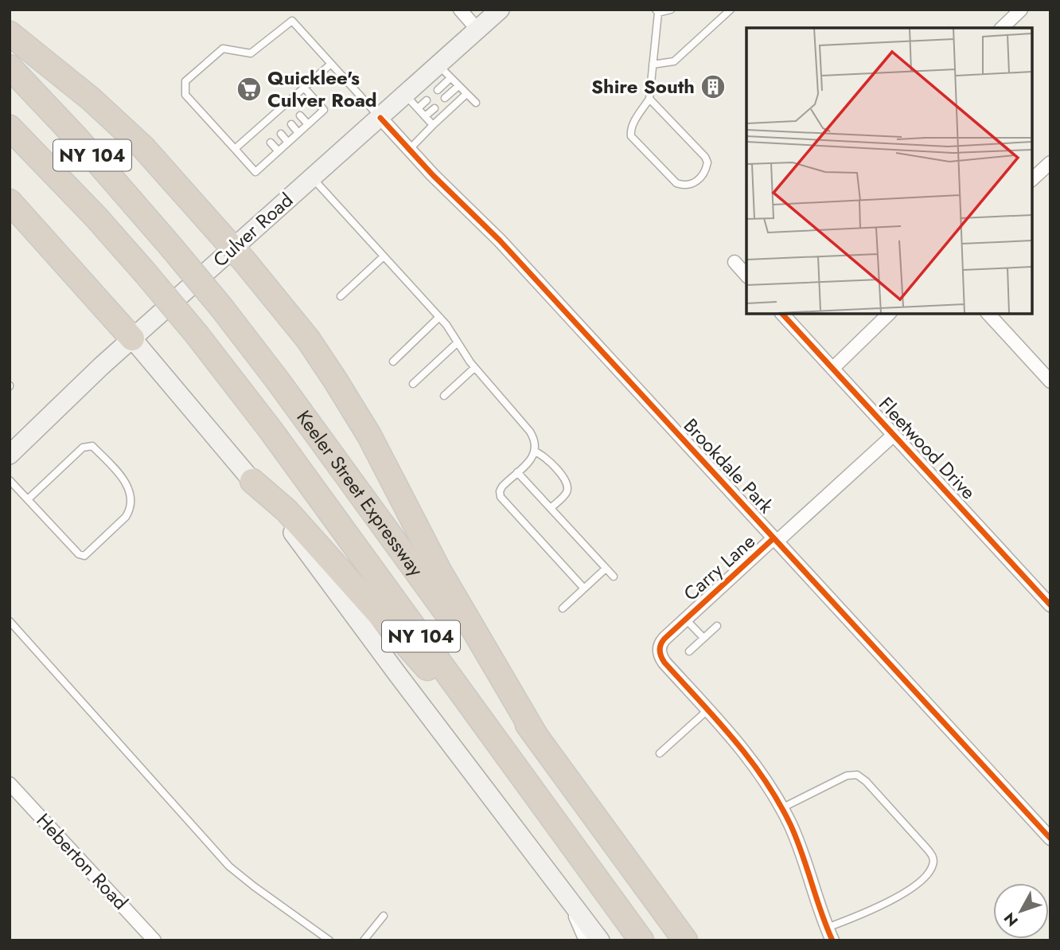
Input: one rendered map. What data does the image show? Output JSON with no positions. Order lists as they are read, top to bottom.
{
  "streets": {
    "highway": ["NY 104", "Keeler Street Expressway"],
    "main road": ["Culver Road"],
    "street": [
      "Fleetwood Drive",
      "Brookdale Park",
      "Carry Lane",
      "Heberton Road"
    ]
  },
  "crossings": [
    ["Culver Road", "Brookdale Park"],
    ["Fleetwood Drive", "Carry Lane"],
    ["Brookdale Park", "Carry Lane"]
  ],
  "places": {
    "building": ["Shire South"],
    "supermarket": ["Quicklee's Culver Road"]
  },
  "north": "bottom left"
}
